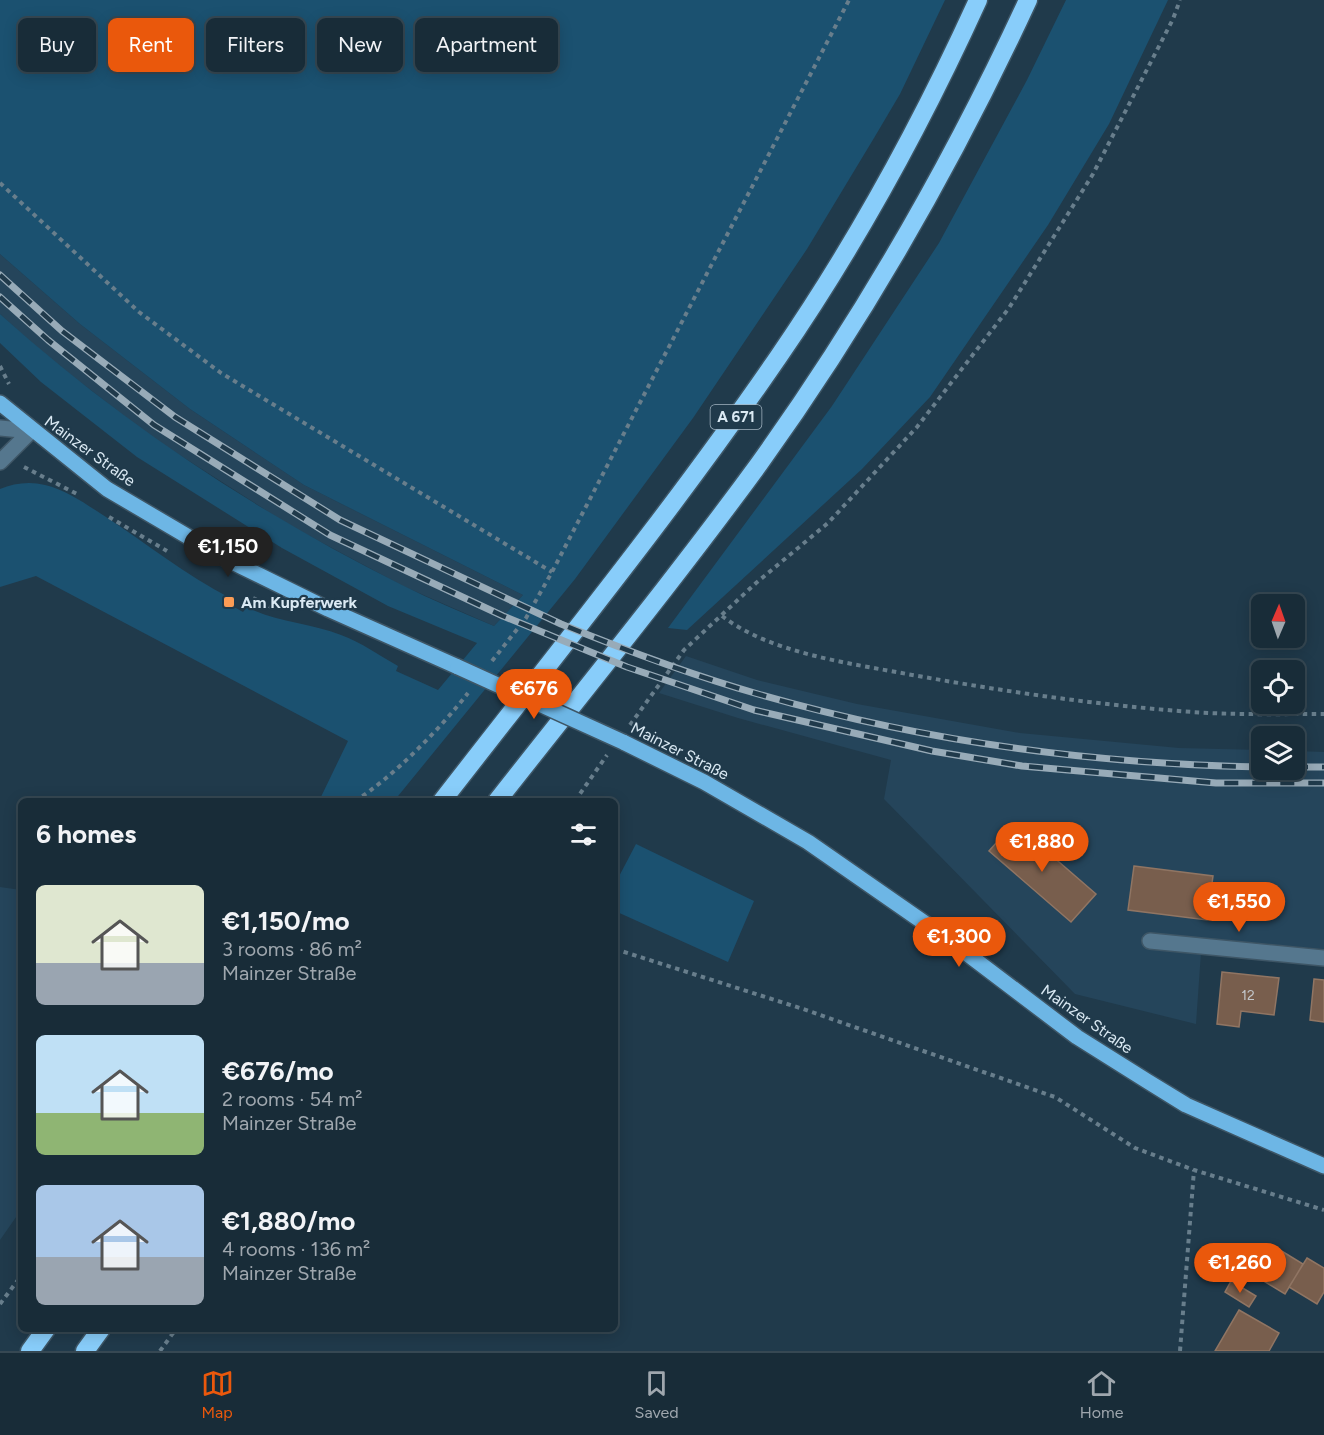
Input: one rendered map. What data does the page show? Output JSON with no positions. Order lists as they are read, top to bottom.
{
  "streets": {
    "highway": ["A 671"],
    "main road": ["Mainzer Straße"]
  },
  "places": {
    "transit": ["Am Kupferwerk"]
  },
  "house_numbers": ["12"],
  "north": "top",
  "page": {
    "chip": [
      "Buy",
      "Rent",
      "Filters",
      "New",
      "Apartment"
    ],
    "price": [
      "€1,150",
      "€676",
      "€1,880",
      "€1,550",
      "€1,300",
      "€1,260"
    ],
    "heading": "6 homes",
    "list": [
      {
        "name": "€1,150/mo",
        "note": "3 rooms · 86 m² · Mainzer Straße"
      },
      {
        "name": "€676/mo",
        "note": "2 rooms · 54 m² · Mainzer Straße"
      },
      {
        "name": "€1,880/mo",
        "note": "4 rooms · 136 m² · Mainzer Straße"
      }
    ],
    "tabs": ["Map", "Saved", "Home"]
  }
}
